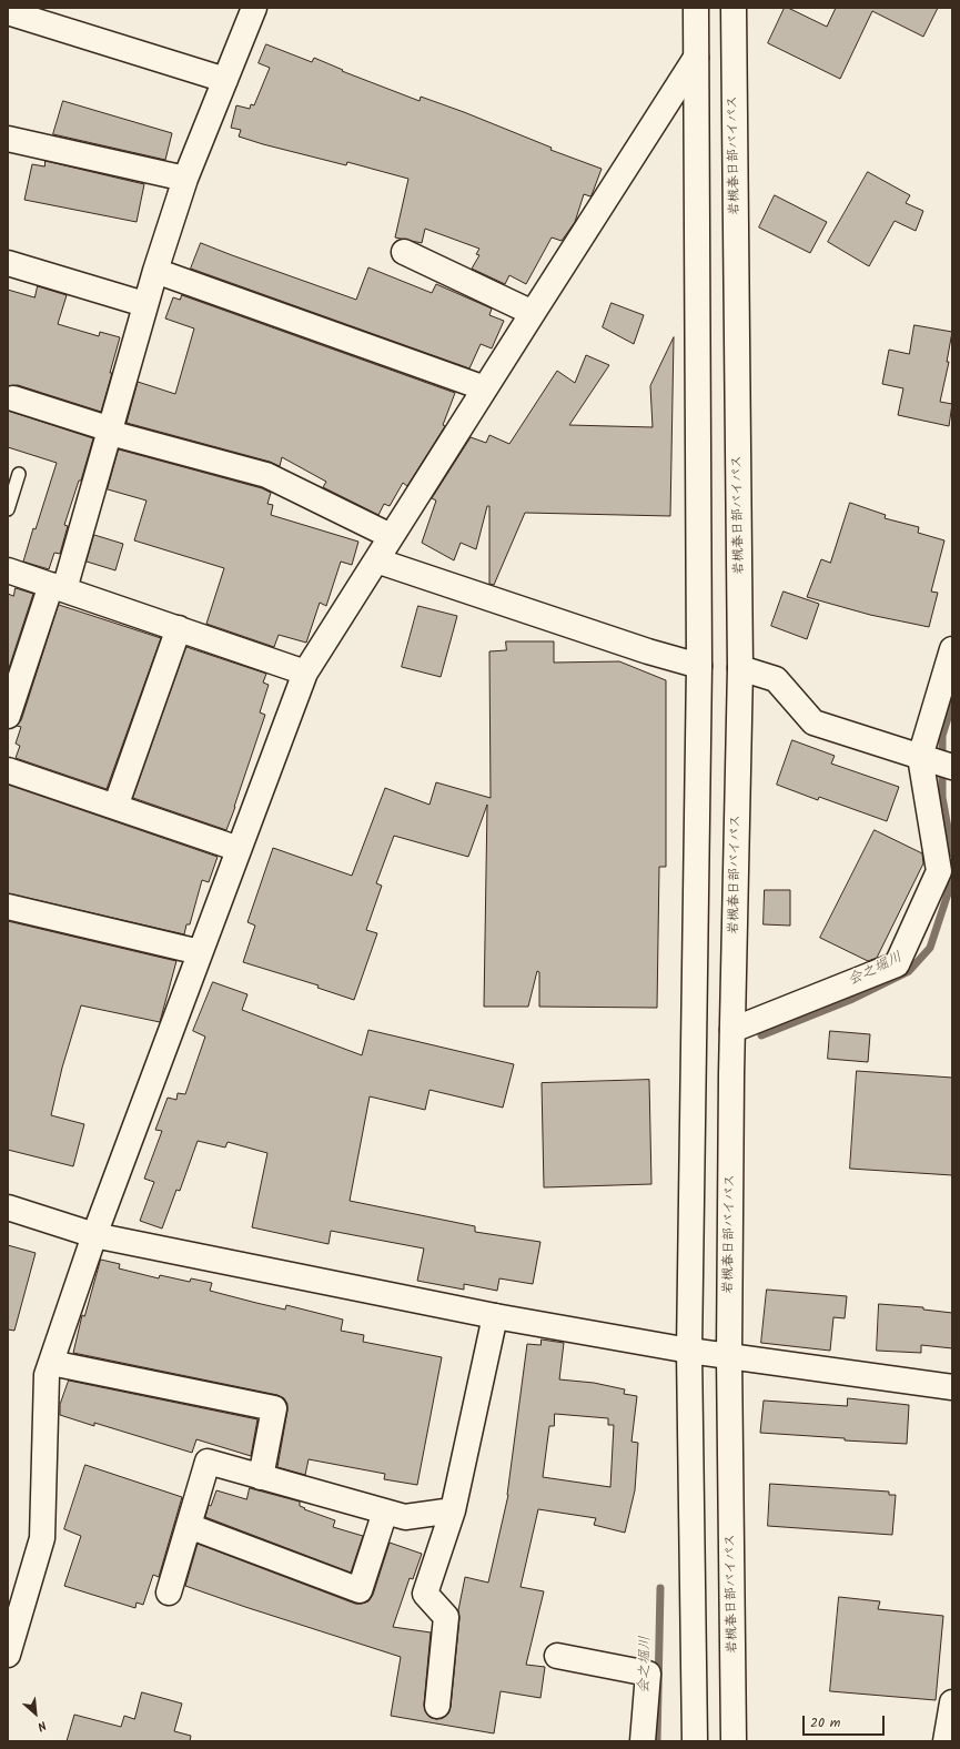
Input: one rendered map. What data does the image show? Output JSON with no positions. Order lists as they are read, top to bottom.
{
  "streets": {
    "main road": ["岩槻春日部バイパス"]
  },
  "water": ["会之堀川"],
  "scale_bar": "20 m",
  "north": "bottom right"
}
